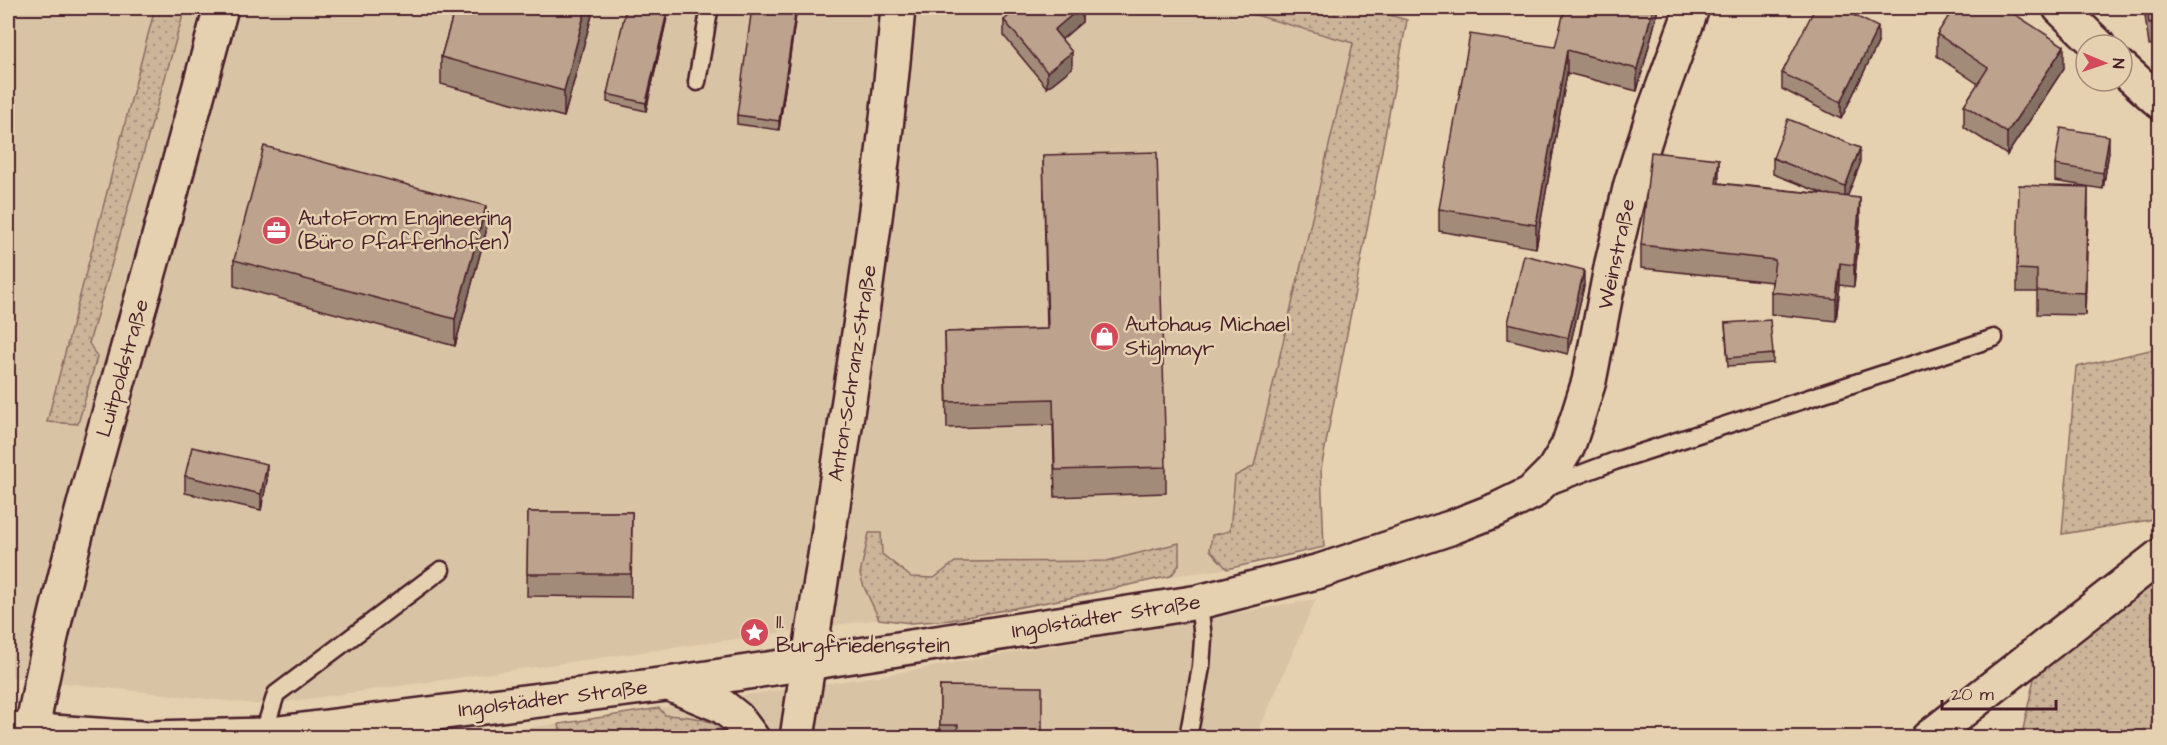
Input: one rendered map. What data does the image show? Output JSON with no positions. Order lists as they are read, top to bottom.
{
  "streets": {
    "street": [
      "Weinstraße",
      "Luitpoldstraße",
      "Anton-Schranz-Straße",
      "Ingolstädter Straße"
    ]
  },
  "crossings": [
    ["Weinstraße", "Ingolstädter Straße"],
    ["Anton-Schranz-Straße", "Ingolstädter Straße"]
  ],
  "places": {
    "office": ["AutoForm Engineering (Büro Pfaffenhofen)"],
    "shop": ["Autohaus Michael Stiglmayr"],
    "place": ["11. Burgfriedensstein"]
  },
  "scale_bar": "20 m",
  "north": "right"
}
